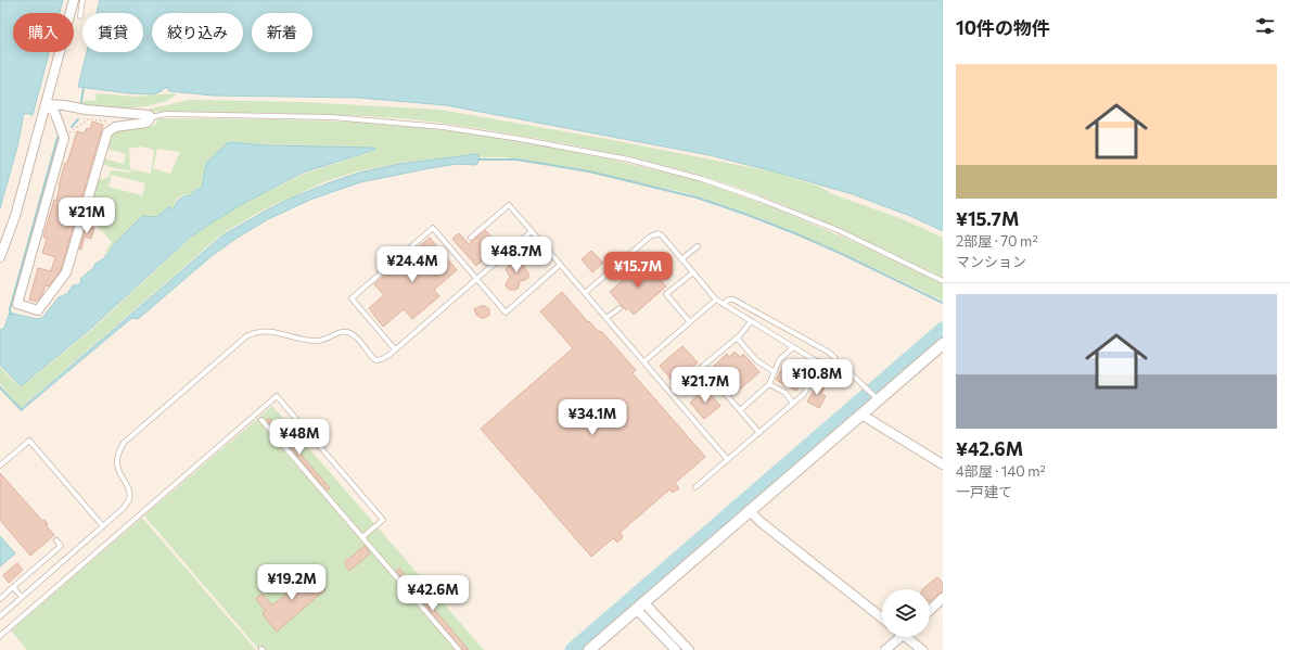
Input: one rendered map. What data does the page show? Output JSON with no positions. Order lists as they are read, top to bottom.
{
  "page": {
    "heading": "10件の物件",
    "chip": [
      "購入",
      "賃貸",
      "絞り込み",
      "新着"
    ],
    "list": [
      {
        "name": "¥15.7M",
        "note": "2部屋 · 70 m² · マンション"
      },
      {
        "name": "¥42.6M",
        "note": "4部屋 · 140 m² · 一戸建て"
      }
    ],
    "price": [
      "¥21M",
      "¥48.7M",
      "¥24.4M",
      "¥15.7M",
      "¥10.8M",
      "¥21.7M",
      "¥34.1M",
      "¥48M",
      "¥19.2M",
      "¥42.6M"
    ]
  }
}
